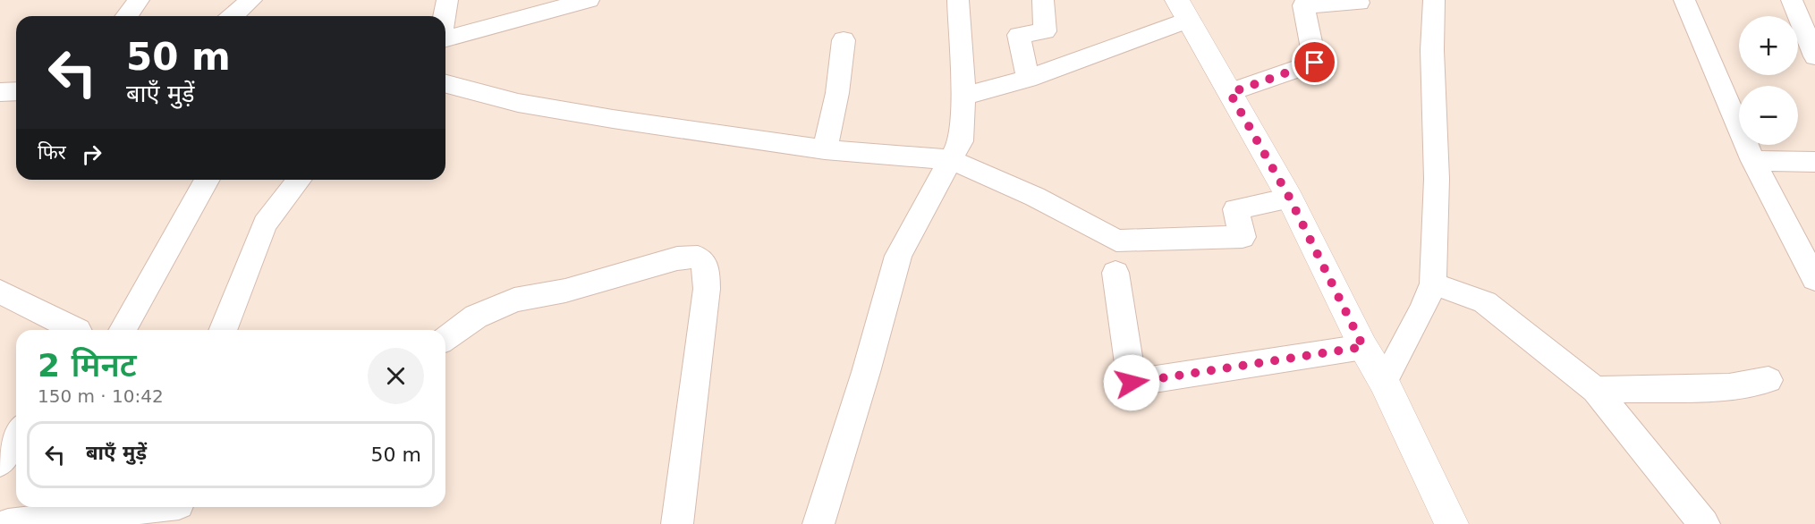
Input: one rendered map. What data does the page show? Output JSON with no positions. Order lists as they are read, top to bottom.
{
  "page": {
    "map_buttons": ["+", "−"],
    "turn": ["50 m", "बाएँ मुड़ें"],
    "then": "फिर",
    "heading": ["2 मिनट", "150 m · 10:42"],
    "list": [
      {
        "name": "बाएँ मुड़ें",
        "value": "50 m"
      }
    ]
  }
}
